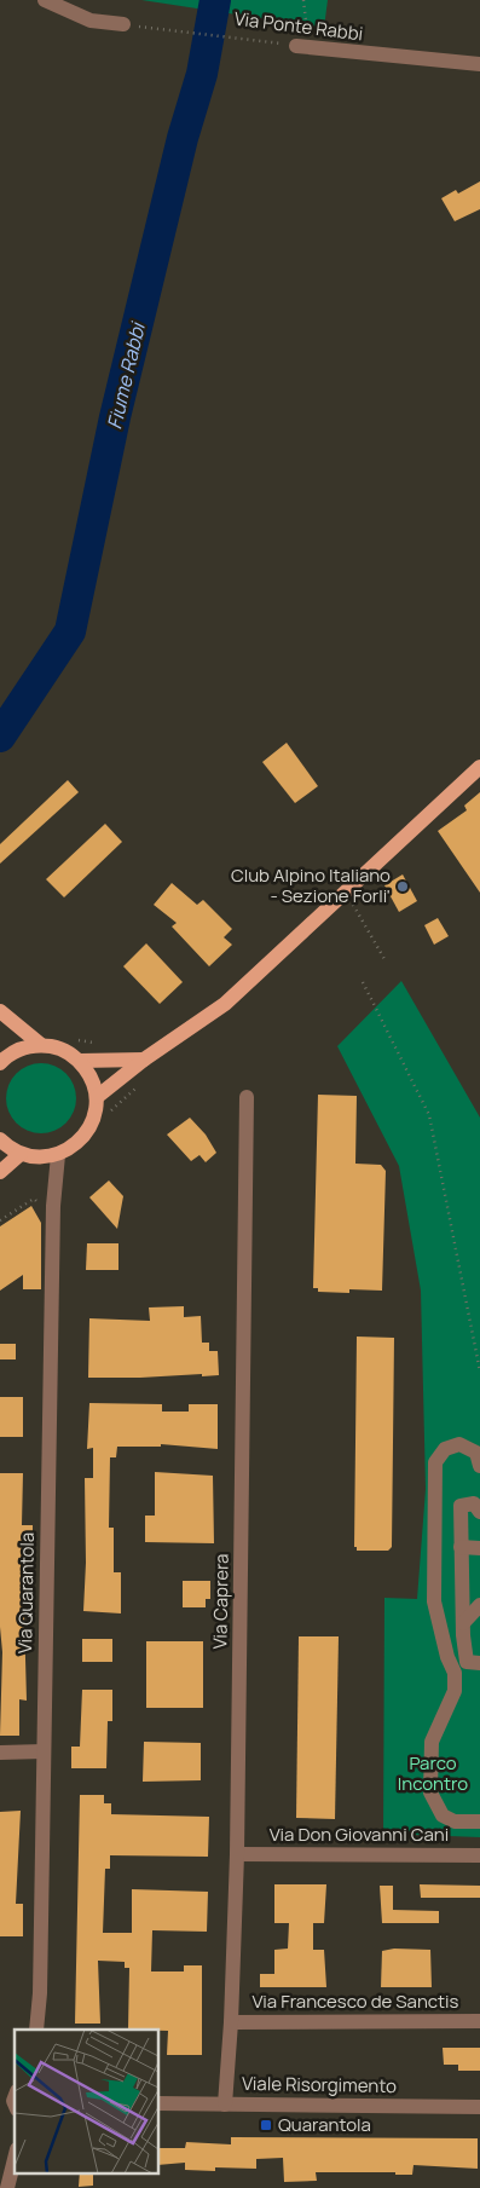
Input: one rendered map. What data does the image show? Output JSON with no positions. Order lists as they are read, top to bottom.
{
  "streets": {
    "street": [
      "Via Ponte Rabbi",
      "Via Quarantola",
      "Via Caprera",
      "Via Don Giovanni Cani",
      "Via Francesco de Sanctis",
      "Viale Risorgimento"
    ]
  },
  "crossings": [
    ["Via Caprera", "Via Don Giovanni Cani"],
    ["Via Caprera", "Via Francesco de Sanctis"],
    ["Via Caprera", "Viale Risorgimento"]
  ],
  "water": ["Fiume Rabbi"],
  "parks": ["Parco Incontro"],
  "places": {
    "other": ["Club Alpino Italiano - Sezione Forli'"],
    "transit": ["Quarantola"]
  }
}
